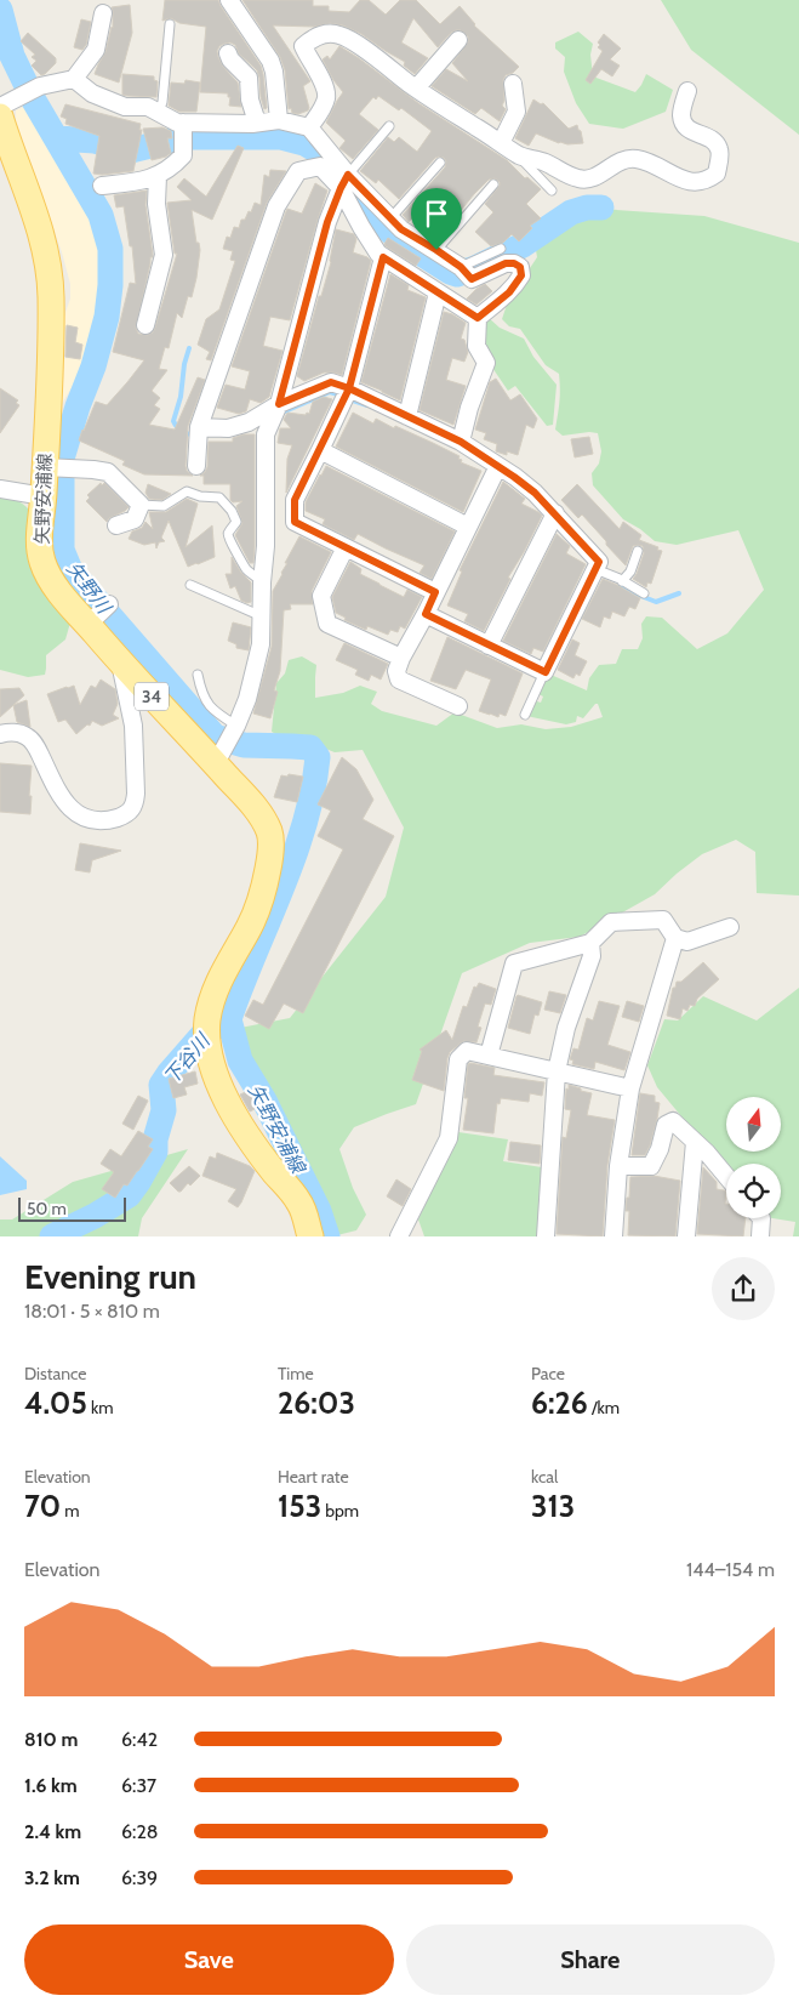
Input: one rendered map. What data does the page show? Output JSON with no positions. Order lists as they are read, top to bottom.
{
  "streets": {
    "main road": ["矢野安浦線", "34"]
  },
  "water": ["矢野川", "下谷川", "矢野安浦線"],
  "scale_bar": "50 m",
  "north": "top",
  "page": {
    "scale": "50 m",
    "heading": ["Evening run", "18:01 · 5 × 810 m"],
    "stats": [
      ["Distance", "4.05 km"],
      ["Time", "26:03"],
      ["Pace", "6:26 /km"],
      ["Elevation", "70 m"],
      ["Heart rate", "153 bpm"],
      ["kcal", "313"]
    ],
    "chart": ["Elevation", "144–154 m"],
    "list": [
      {
        "name": "810 m",
        "note": "6:42"
      },
      {
        "name": "1.6 km",
        "note": "6:37"
      },
      {
        "name": "2.4 km",
        "note": "6:28"
      },
      {
        "name": "3.2 km",
        "note": "6:39"
      }
    ],
    "buttons": ["Save", "Share"]
  }
}
